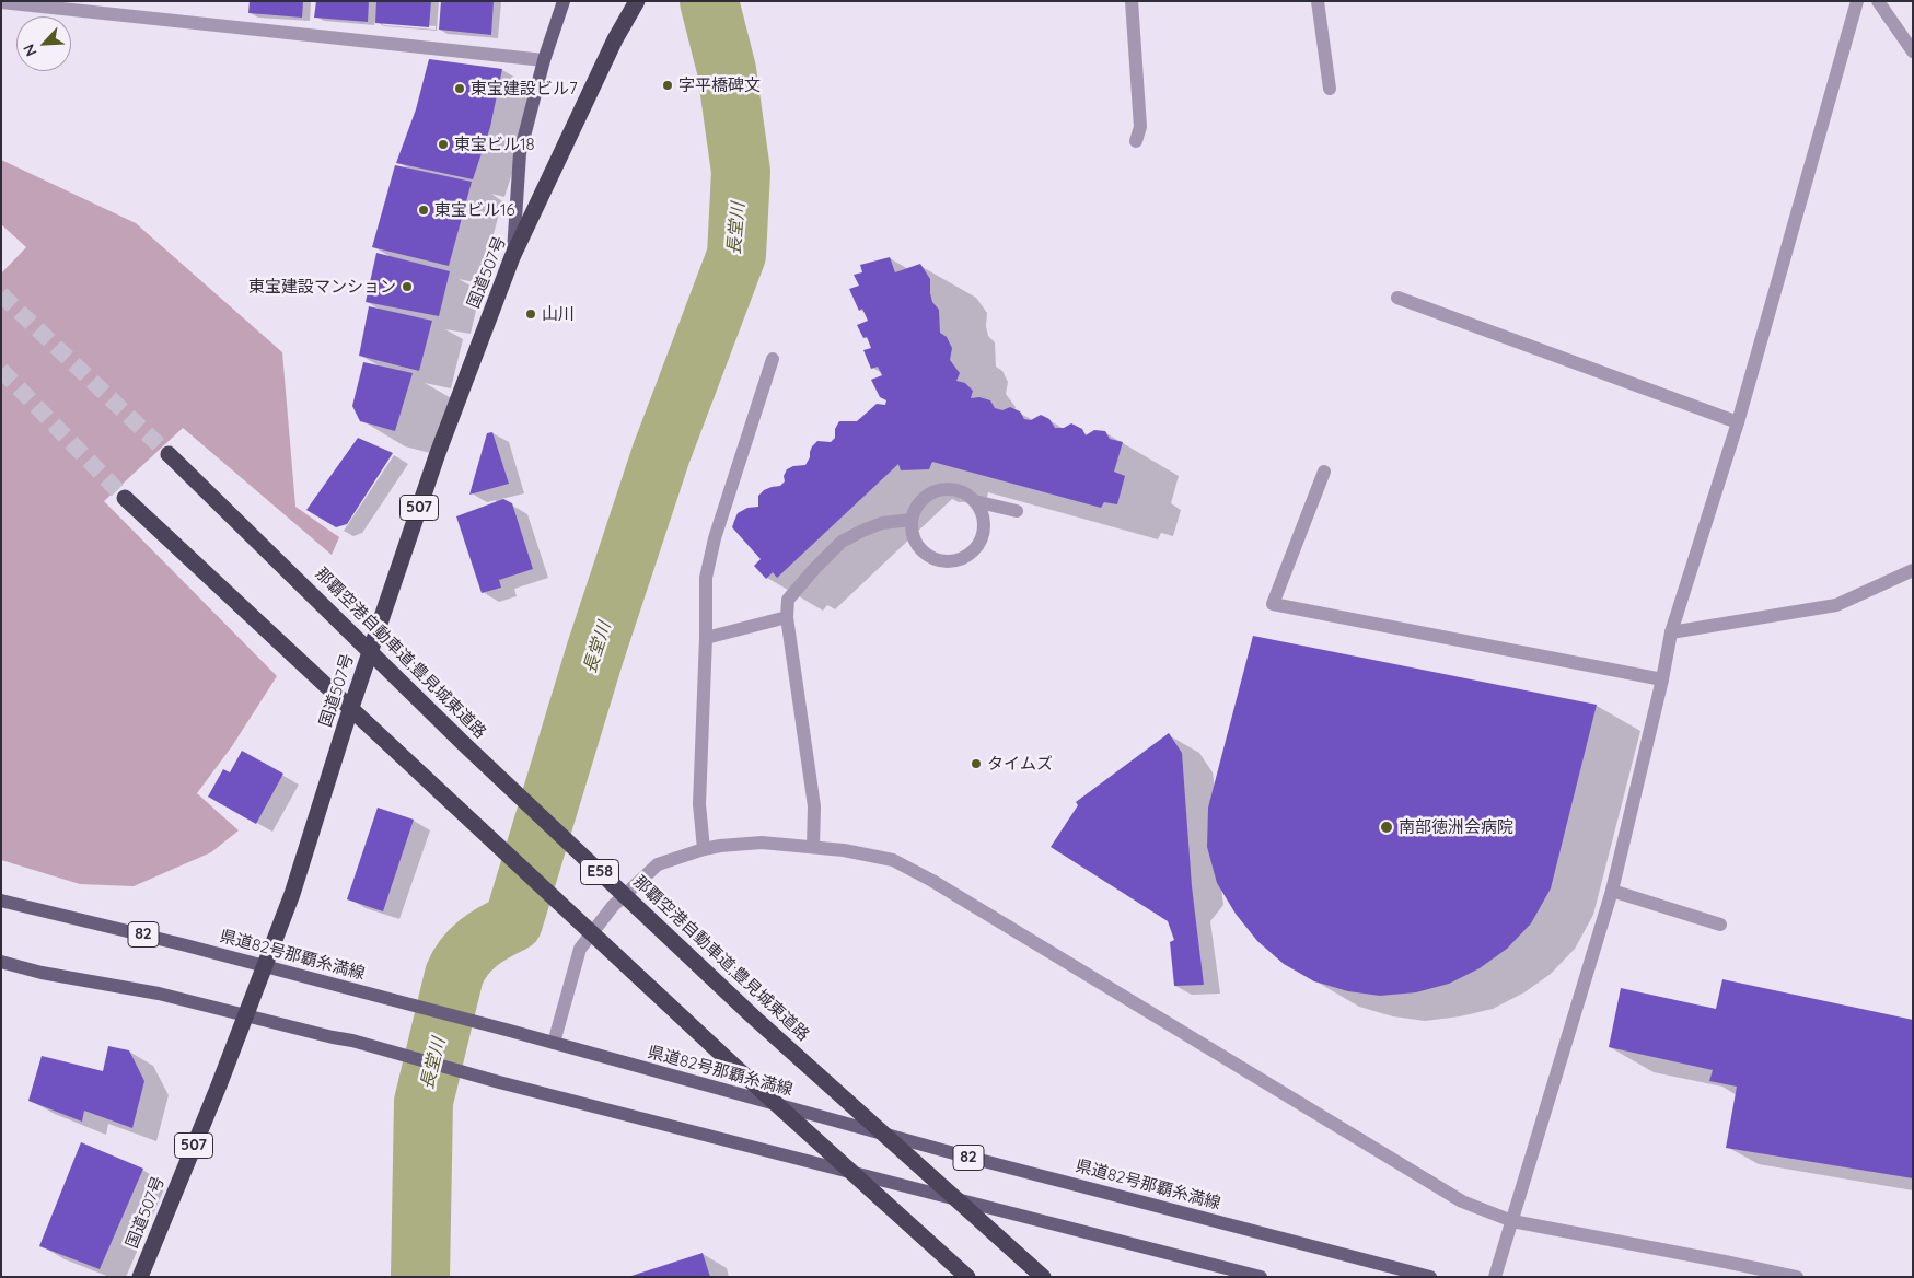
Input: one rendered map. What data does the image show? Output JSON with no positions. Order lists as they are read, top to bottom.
{
  "streets": {
    "highway": [
      "国道507号",
      "507",
      "那覇空港自動車道;豊見城東道路",
      "E58"
    ],
    "main road": ["82", "県道82号那覇糸満線"]
  },
  "crossings": [
    ["国道507号", "県道82号那覇糸満線"]
  ],
  "water": ["長堂川"],
  "places": [
    "字平橋碑文",
    "東宝建設ビル7",
    "東宝ビル18",
    "東宝ビル16",
    "東宝建設マンション",
    "山川",
    "タイムズ",
    "南部徳洲会病院"
  ],
  "north": "bottom left"
}
